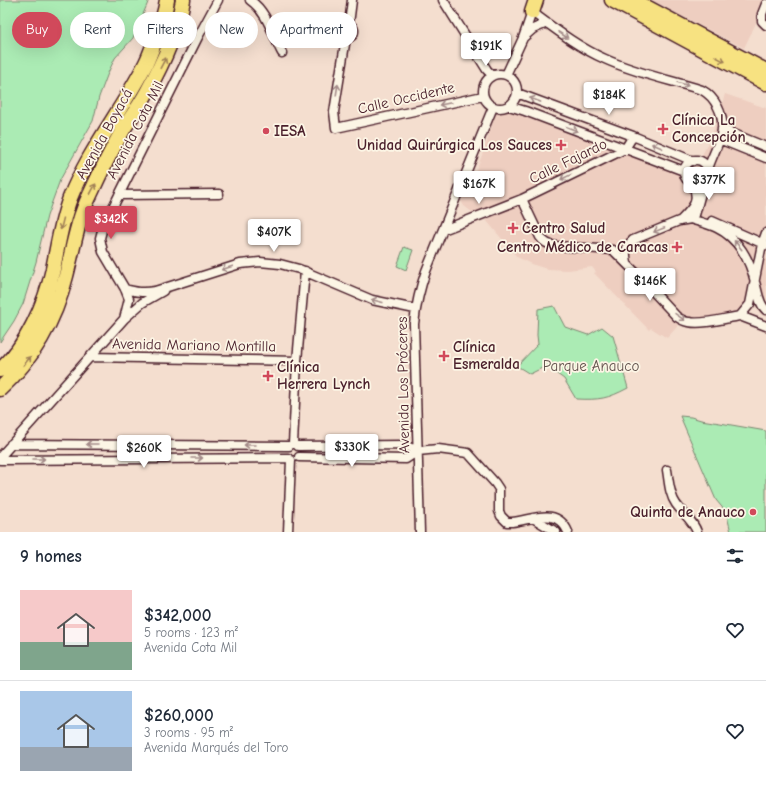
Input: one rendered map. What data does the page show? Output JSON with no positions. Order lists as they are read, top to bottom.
{
  "streets": {
    "highway": ["Avenida Boyacá"],
    "street": [
      "Calle Occidente",
      "Avenida Cota Mil",
      "Calle Fajardo",
      "Avenida Mariano Montilla",
      "Avenida Los Próceres"
    ]
  },
  "crossings": [
    ["Calle Occidente", "Avenida Los Próceres"],
    ["Avenida Cota Mil", "Avenida Mariano Montilla"],
    ["Calle Fajardo", "Avenida Los Próceres"]
  ],
  "one_way": ["Calle Fajardo"],
  "parks": ["Parque Anauco"],
  "places": {
    "health": [
      "Clínica La Concepción",
      "Unidad Quirúrgica Los Sauces",
      "Centro Salud",
      "Centro Médico de Caracas",
      "Clínica Esmeralda",
      "Clínica Herrera Lynch"
    ],
    "other": ["IESA", "Quinta de Anauco"]
  },
  "page": {
    "chip": [
      "Buy",
      "Rent",
      "Filters",
      "New",
      "Apartment"
    ],
    "price": [
      "$191K",
      "$184K",
      "$377K",
      "$167K",
      "$342K",
      "$407K",
      "$146K",
      "$330K",
      "$260K"
    ],
    "heading": "9 homes",
    "list": [
      {
        "name": "$342,000",
        "note": "5 rooms · 123 m² · Avenida Cota Mil"
      },
      {
        "name": "$260,000",
        "note": "3 rooms · 95 m² · Avenida Marqués del Toro"
      }
    ]
  }
}
